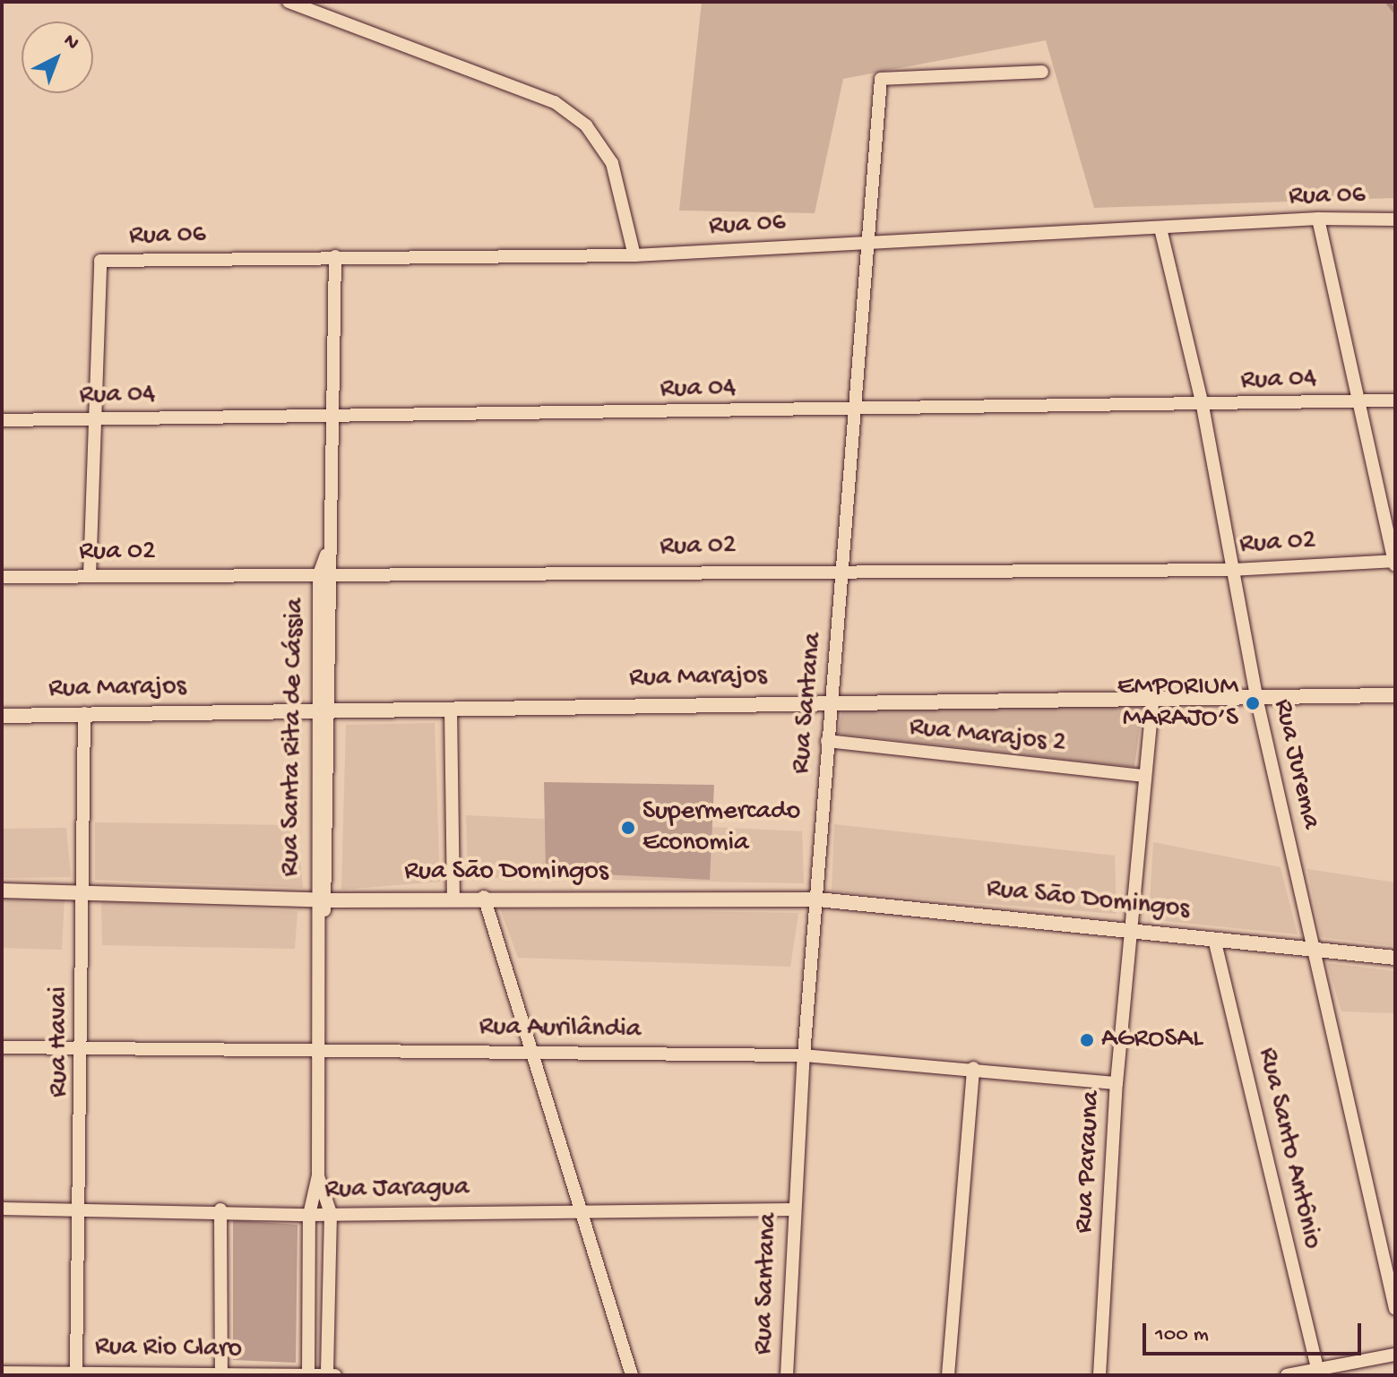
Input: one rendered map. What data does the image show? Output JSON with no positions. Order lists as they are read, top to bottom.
{
  "streets": {
    "street": [
      "Rua 06",
      "Rua 04",
      "Rua 02",
      "Rua Marajos",
      "Rua Santana",
      "Rua Marajos 2",
      "Rua Santa Rita de Cássia",
      "Rua Jurema",
      "Rua São Domingos",
      "Rua Aurilândia",
      "Rua Havai",
      "Rua Santo Antônio",
      "Rua Parauna",
      "Rua Jaragua",
      "Rua Rio Claro"
    ]
  },
  "crossings": [
    ["Rua 06", "Rua 04"],
    ["Rua 06", "Rua Santana"],
    ["Rua 06", "Rua Santa Rita de Cássia"],
    ["Rua 06", "Rua Jurema"],
    ["Rua 04", "Rua Santana"],
    ["Rua 04", "Rua Santa Rita de Cássia"],
    ["Rua 04", "Rua Jurema"],
    ["Rua 02", "Rua Santana"],
    ["Rua 02", "Rua Santa Rita de Cássia"],
    ["Rua 02", "Rua Jurema"],
    ["Rua Marajos", "Rua Santana"],
    ["Rua Marajos", "Rua Santa Rita de Cássia"],
    ["Rua Marajos", "Rua Jurema"],
    ["Rua Marajos", "Rua Havai"],
    ["Rua Marajos", "Rua Parauna"],
    ["Rua Santana", "Rua Marajos 2"],
    ["Rua Santana", "Rua São Domingos"],
    ["Rua Santana", "Rua Aurilândia"],
    ["Rua Santana", "Rua Jaragua"],
    ["Rua Marajos 2", "Rua Parauna"],
    ["Rua Santa Rita de Cássia", "Rua São Domingos"],
    ["Rua Santa Rita de Cássia", "Rua Aurilândia"],
    ["Rua Santa Rita de Cássia", "Rua Jaragua"],
    ["Rua Santa Rita de Cássia", "Rua Rio Claro"],
    ["Rua Jurema", "Rua São Domingos"],
    ["Rua São Domingos", "Rua Havai"],
    ["Rua São Domingos", "Rua Santo Antônio"],
    ["Rua São Domingos", "Rua Parauna"],
    ["Rua Aurilândia", "Rua Havai"],
    ["Rua Aurilândia", "Rua Parauna"],
    ["Rua Havai", "Rua Jaragua"],
    ["Rua Havai", "Rua Rio Claro"]
  ],
  "places": ["EMPORIUM MARAJO’S", "Supermercado Economia", "AGROSAL"],
  "scale_bar": "100 m",
  "north": "top right"
}
